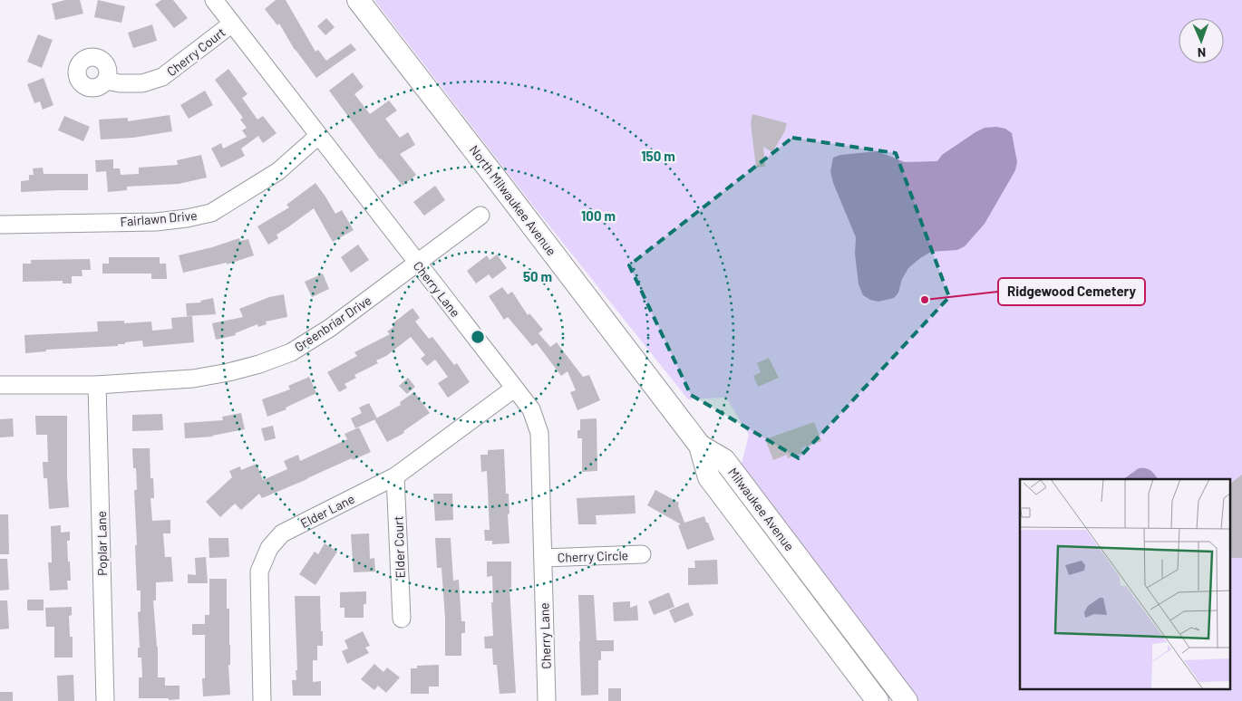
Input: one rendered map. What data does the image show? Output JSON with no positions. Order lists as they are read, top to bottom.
{
  "streets": {
    "main road": ["North Milwaukee Avenue", "Milwaukee Avenue"],
    "street": [
      "Cherry Court",
      "Fairlawn Drive",
      "Cherry Lane",
      "Greenbriar Drive",
      "Elder Lane",
      "Poplar Lane",
      "Elder Court",
      "Cherry Circle"
    ]
  },
  "crossings": [
    ["Cherry Court", "Cherry Lane"],
    ["North Milwaukee Avenue", "Milwaukee Avenue"],
    ["Fairlawn Drive", "Cherry Lane"],
    ["Cherry Lane", "Greenbriar Drive"],
    ["Cherry Lane", "Elder Lane"],
    ["Cherry Lane", "Cherry Circle"],
    ["Greenbriar Drive", "Poplar Lane"],
    ["Elder Lane", "Elder Court"]
  ],
  "places": ["Ridgewood Cemetery"],
  "north": "bottom",
  "rings": ["150 m", "100 m", "50 m"]
}
